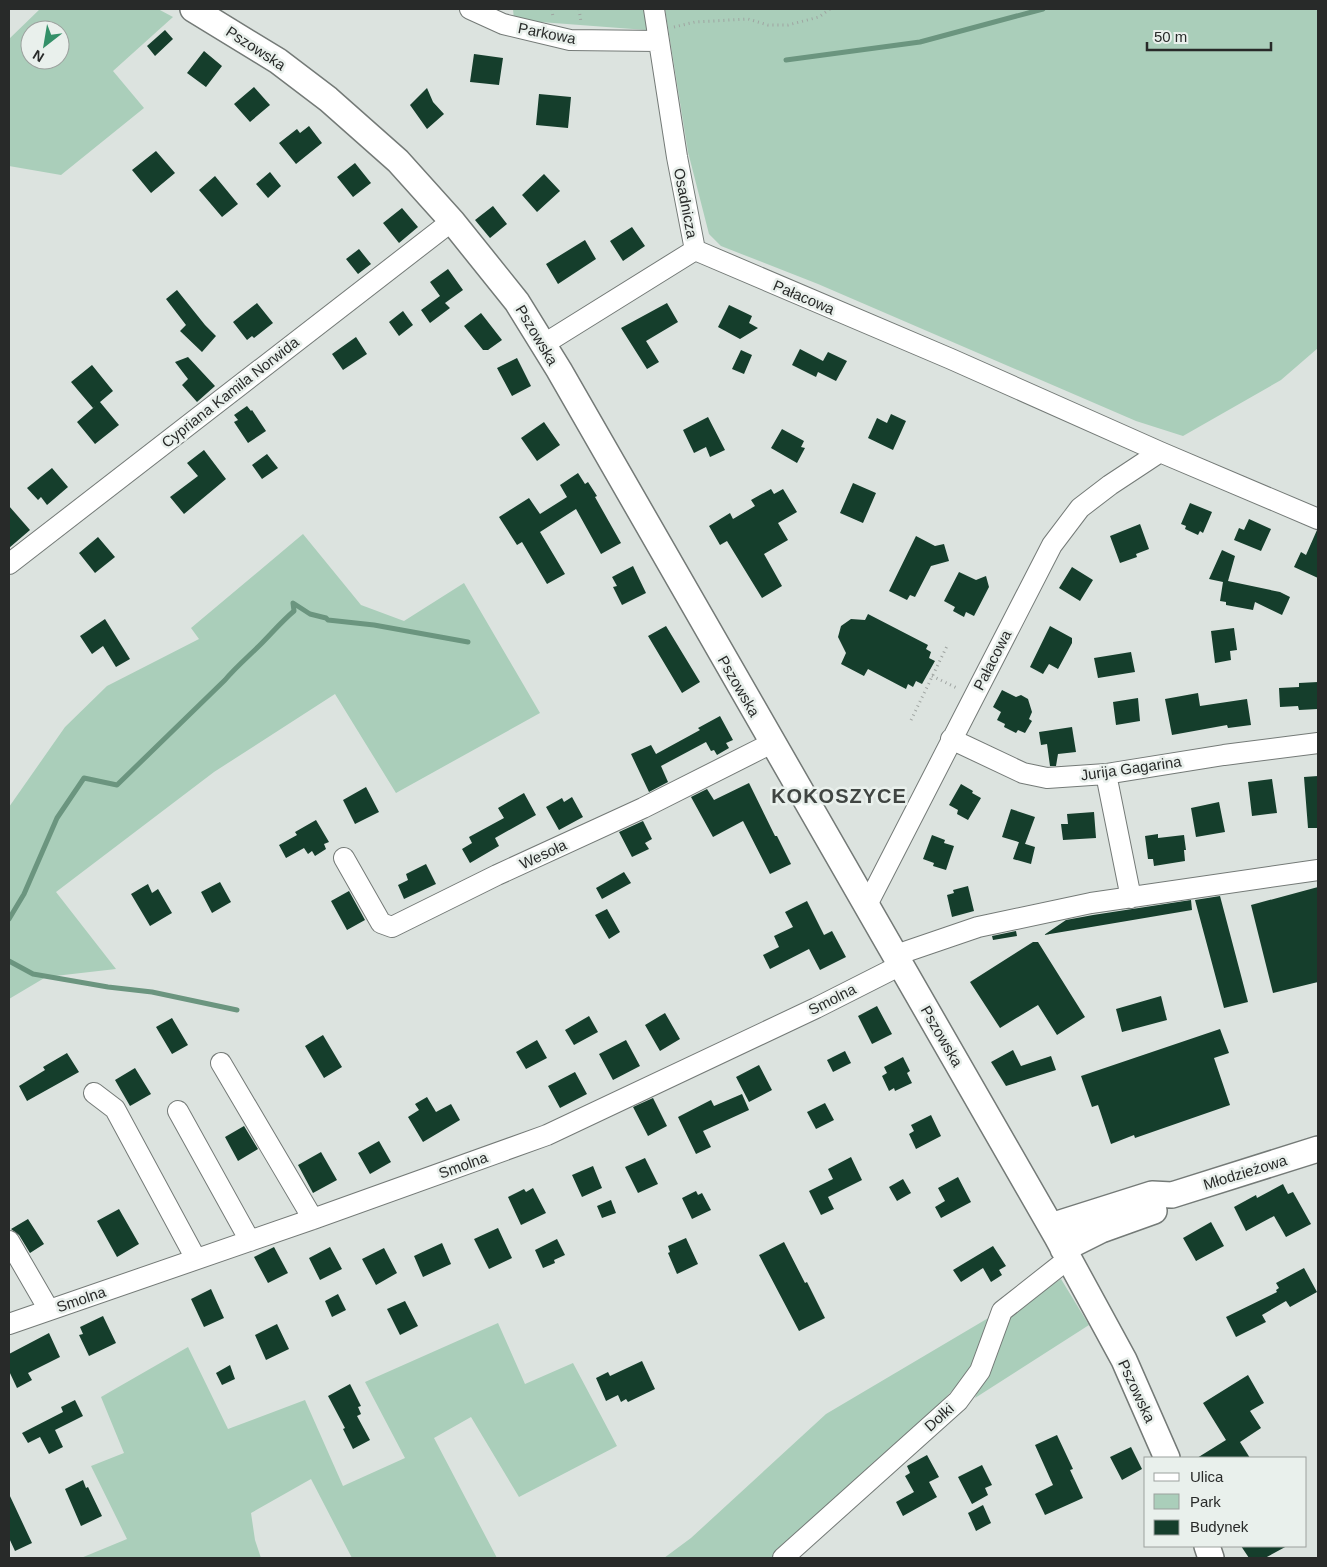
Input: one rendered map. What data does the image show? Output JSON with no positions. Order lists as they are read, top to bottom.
{
  "streets": {
    "main road": ["Pszowska", "Młodzieżowa"],
    "street": [
      "Parkowa",
      "Osadnicza",
      "Pałacowa",
      "Cypriana Kamila Norwida",
      "Jurija Gagarina",
      "Wesoła",
      "Smolna",
      "Dołki"
    ]
  },
  "crossings": [
    ["Parkowa", "Osadnicza"],
    ["Pszowska", "Osadnicza"],
    ["Pszowska", "Pałacowa"],
    ["Pszowska", "Cypriana Kamila Norwida"],
    ["Pszowska", "Wesoła"],
    ["Pszowska", "Smolna"],
    ["Pszowska", "Młodzieżowa"],
    ["Pszowska", "Dołki"],
    ["Osadnicza", "Pałacowa"],
    ["Pałacowa", "Jurija Gagarina"],
    ["Młodzieżowa", "Dołki"]
  ],
  "districts": ["KOKOSZYCE"],
  "legend": ["Ulica", "Park", "Budynek"],
  "scale_bar": "50 m",
  "north": "bottom left"
}
